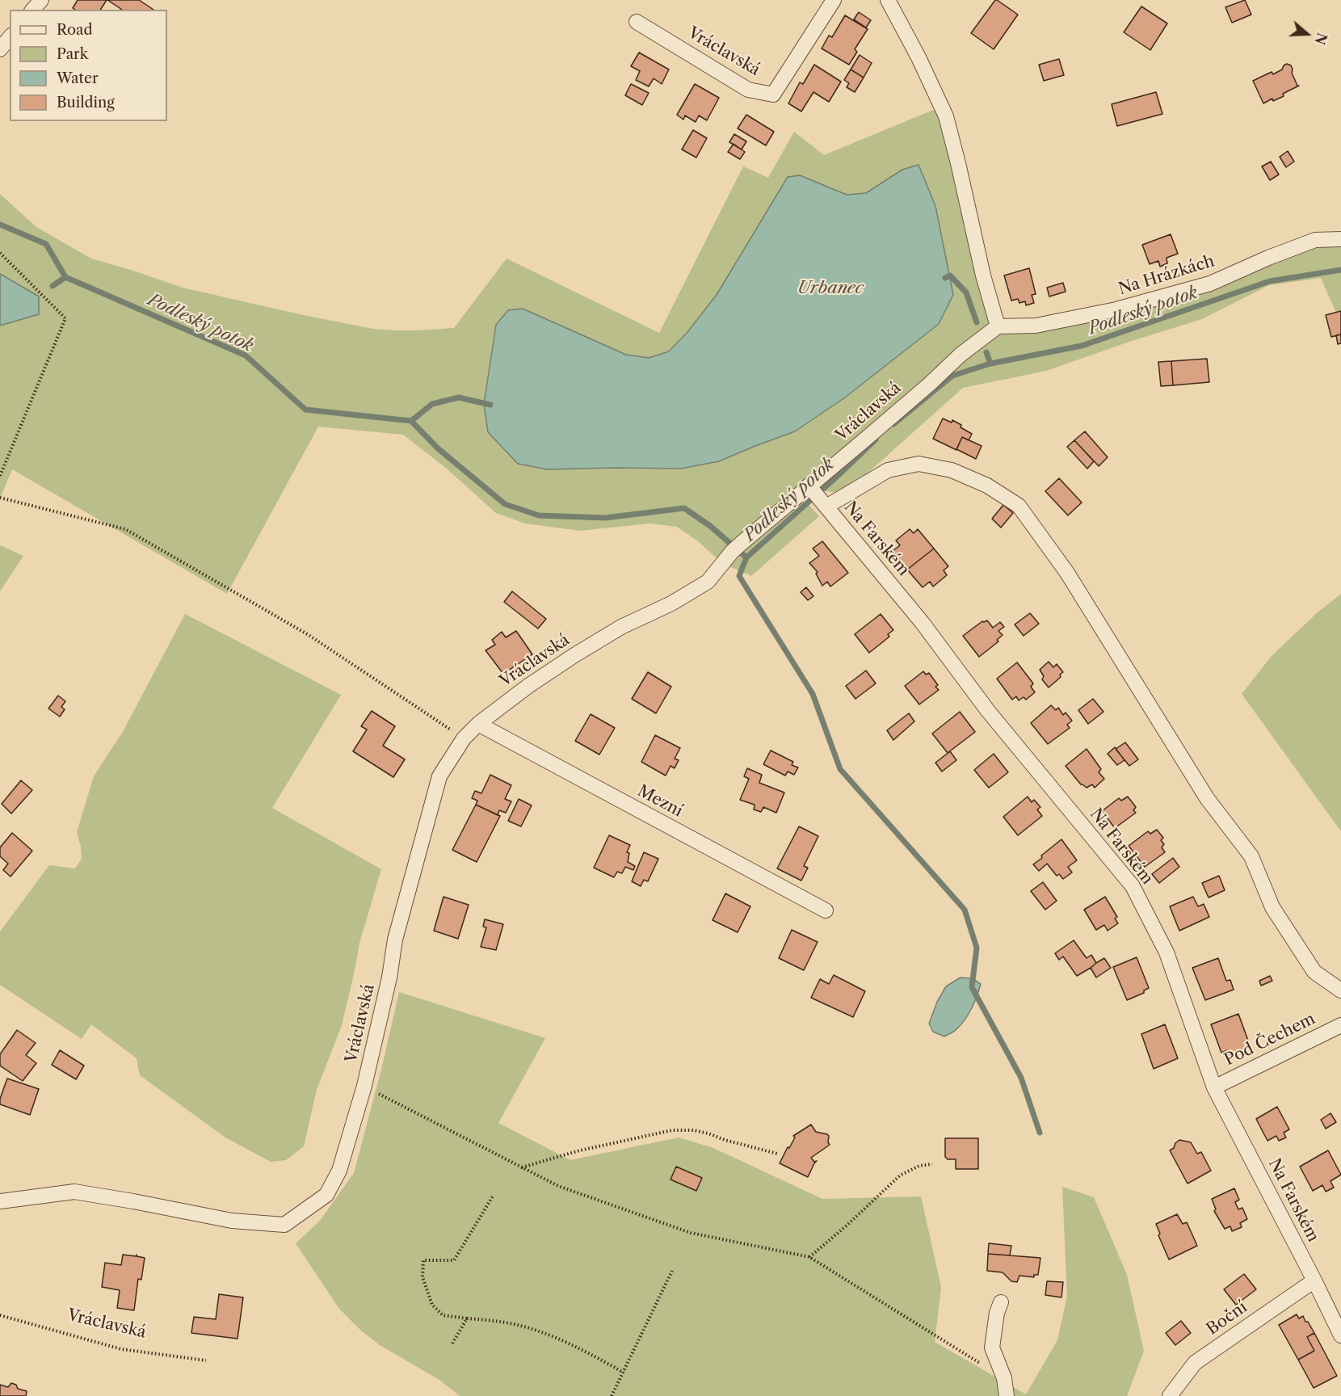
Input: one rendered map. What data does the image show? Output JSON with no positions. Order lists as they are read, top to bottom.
{
  "streets": {
    "street": [
      "Vráclavská",
      "Na Hrázkách",
      "Na Farském",
      "Mezní",
      "Pod Čechem",
      "Boční"
    ]
  },
  "crossings": [
    ["Vráclavská", "Na Hrázkách"],
    ["Vráclavská", "Na Farském"],
    ["Vráclavská", "Mezní"],
    ["Na Farském", "Pod Čechem"],
    ["Na Farském", "Boční"]
  ],
  "water": ["Urbanec", "Podleský potok"],
  "legend": [
    "Road",
    "Park",
    "Water",
    "Building"
  ],
  "north": "right"
}
